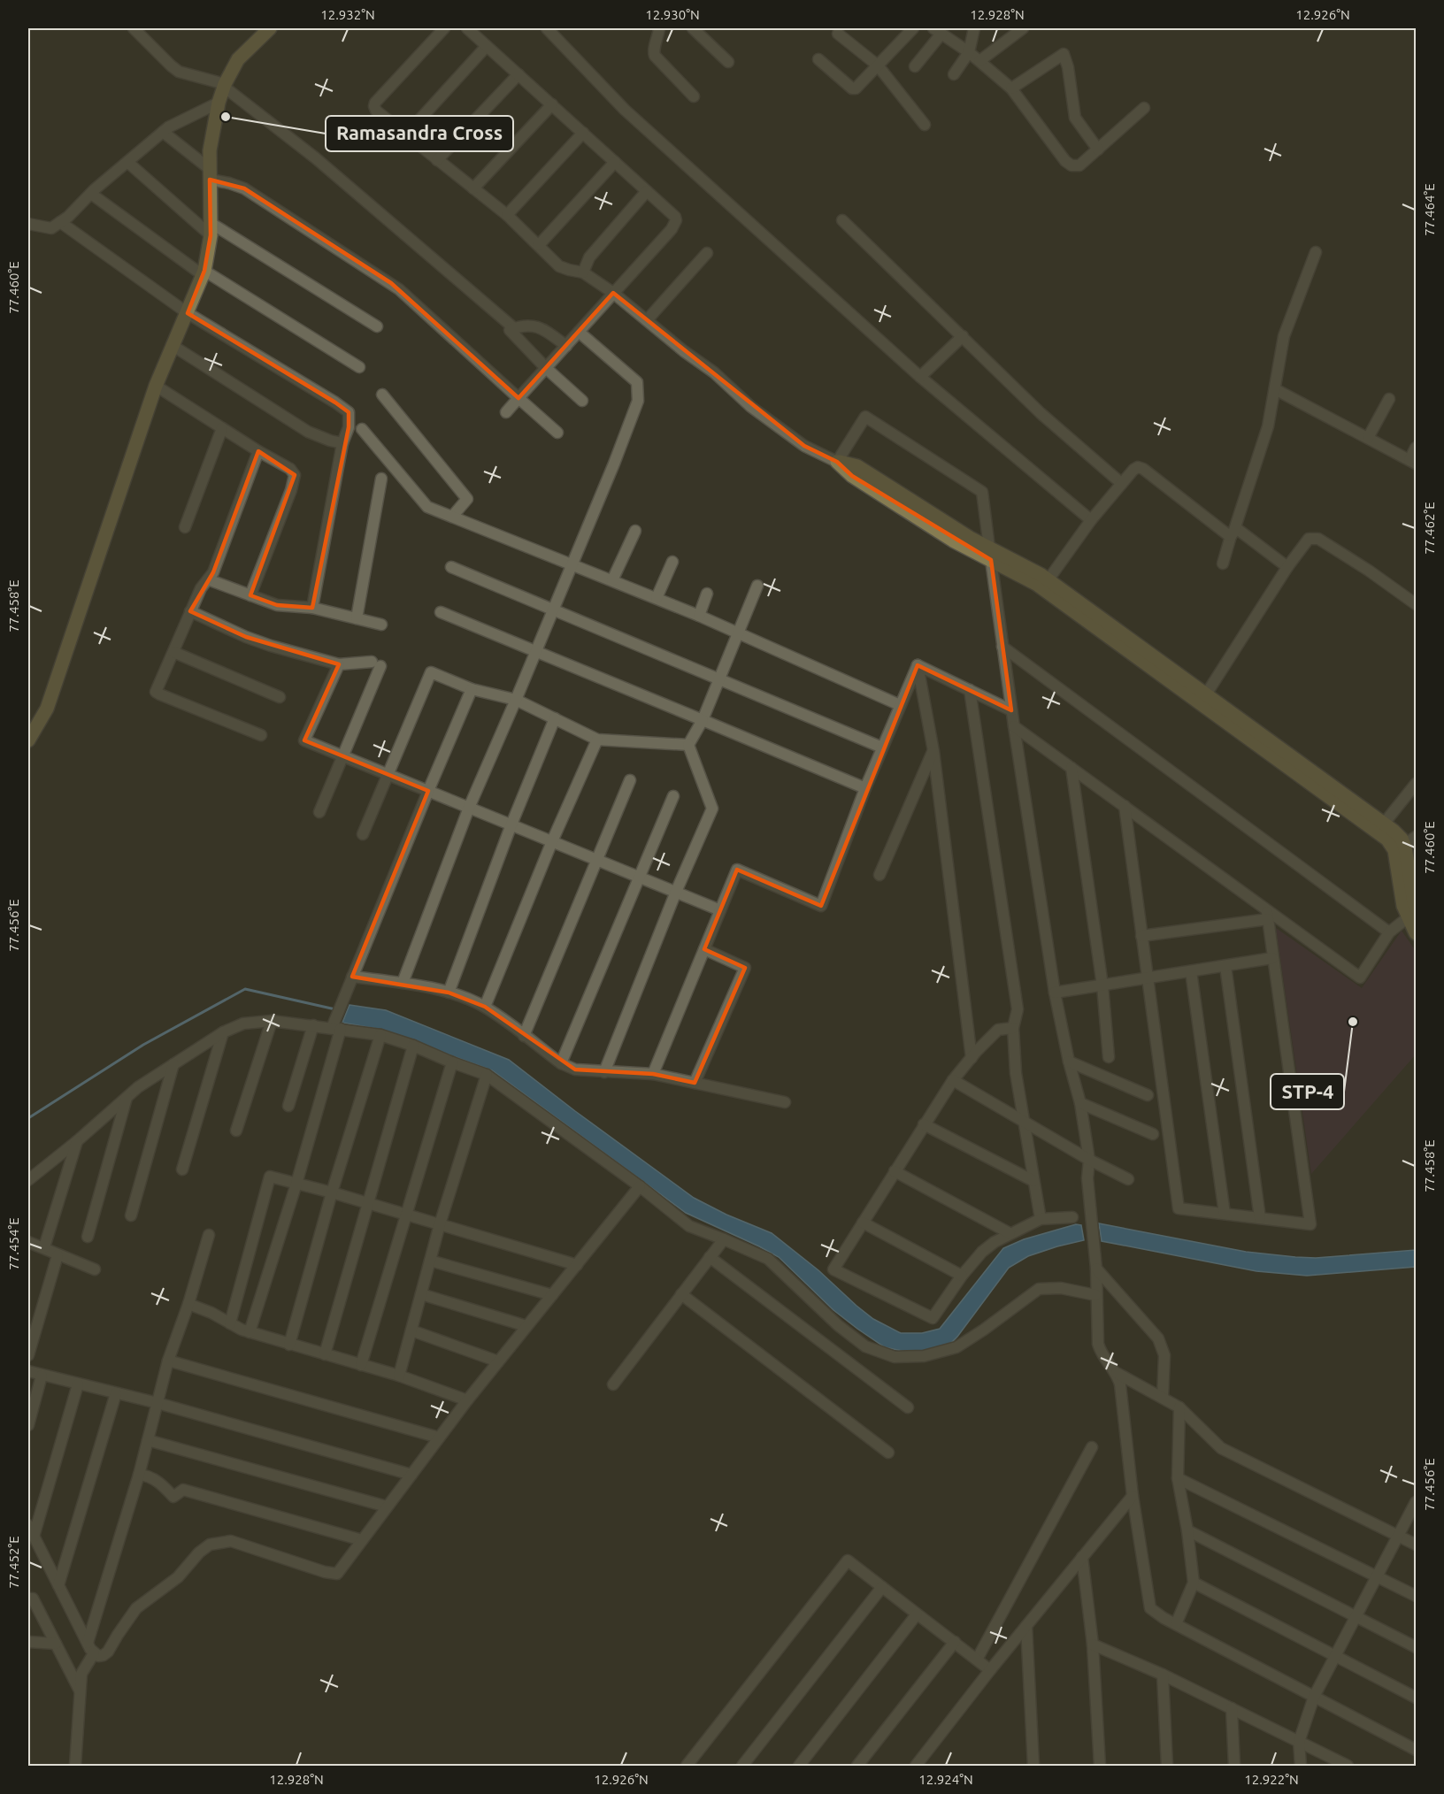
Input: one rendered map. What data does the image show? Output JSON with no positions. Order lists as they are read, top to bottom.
{
  "places": ["Ramasandra Cross", "STP-4"],
  "coordinates": [
    "12.932°N",
    "12.930°N",
    "12.928°N",
    "12.926°N",
    "77.464°E",
    "77.460°E",
    "77.462°E",
    "77.458°E",
    "77.456°E",
    "77.454°E",
    "77.452°E",
    "12.924°N",
    "12.922°N"
  ]
}
